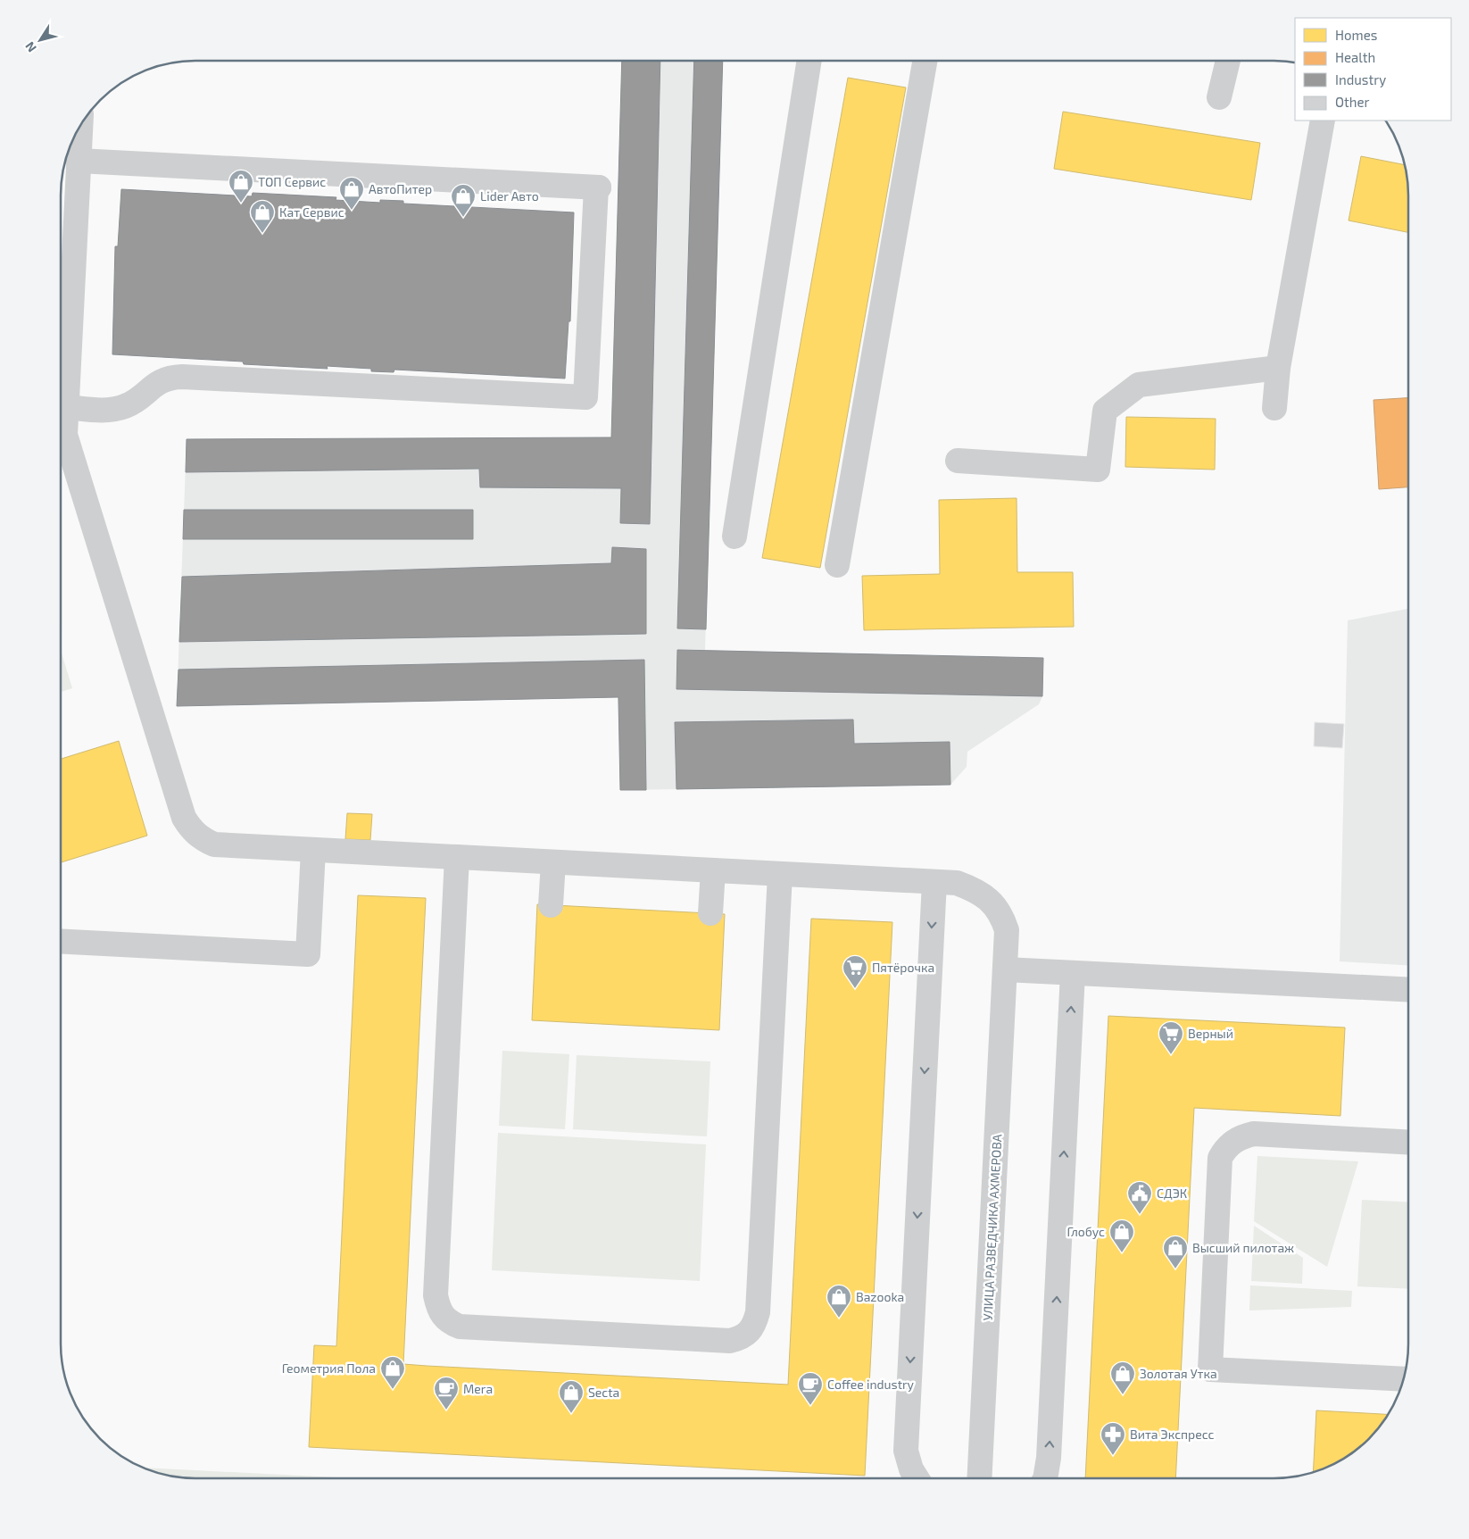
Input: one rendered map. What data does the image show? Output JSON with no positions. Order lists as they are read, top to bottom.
{
  "streets": {
    "street": ["УЛИЦА РАЗВЕДЧИКА АХМЕРОВА"]
  },
  "places": {
    "shop": [
      "ТОП Сервис",
      "АвтоПитер",
      "Lider Авто",
      "Кат Сервис",
      "Глобус",
      "Высший пилотаж",
      "Bazooka",
      "Геометрия Пола",
      "Золотая Утка",
      "Secta"
    ],
    "supermarket": ["Пятёрочка", "Верный"],
    "public building": ["СДЭК"],
    "cafe": ["Coffee industry", "Mera"],
    "pharmacy": ["Вита Экспресс"]
  },
  "legend": [
    "Homes",
    "Health",
    "Industry",
    "Other"
  ],
  "north": "bottom left"
}
